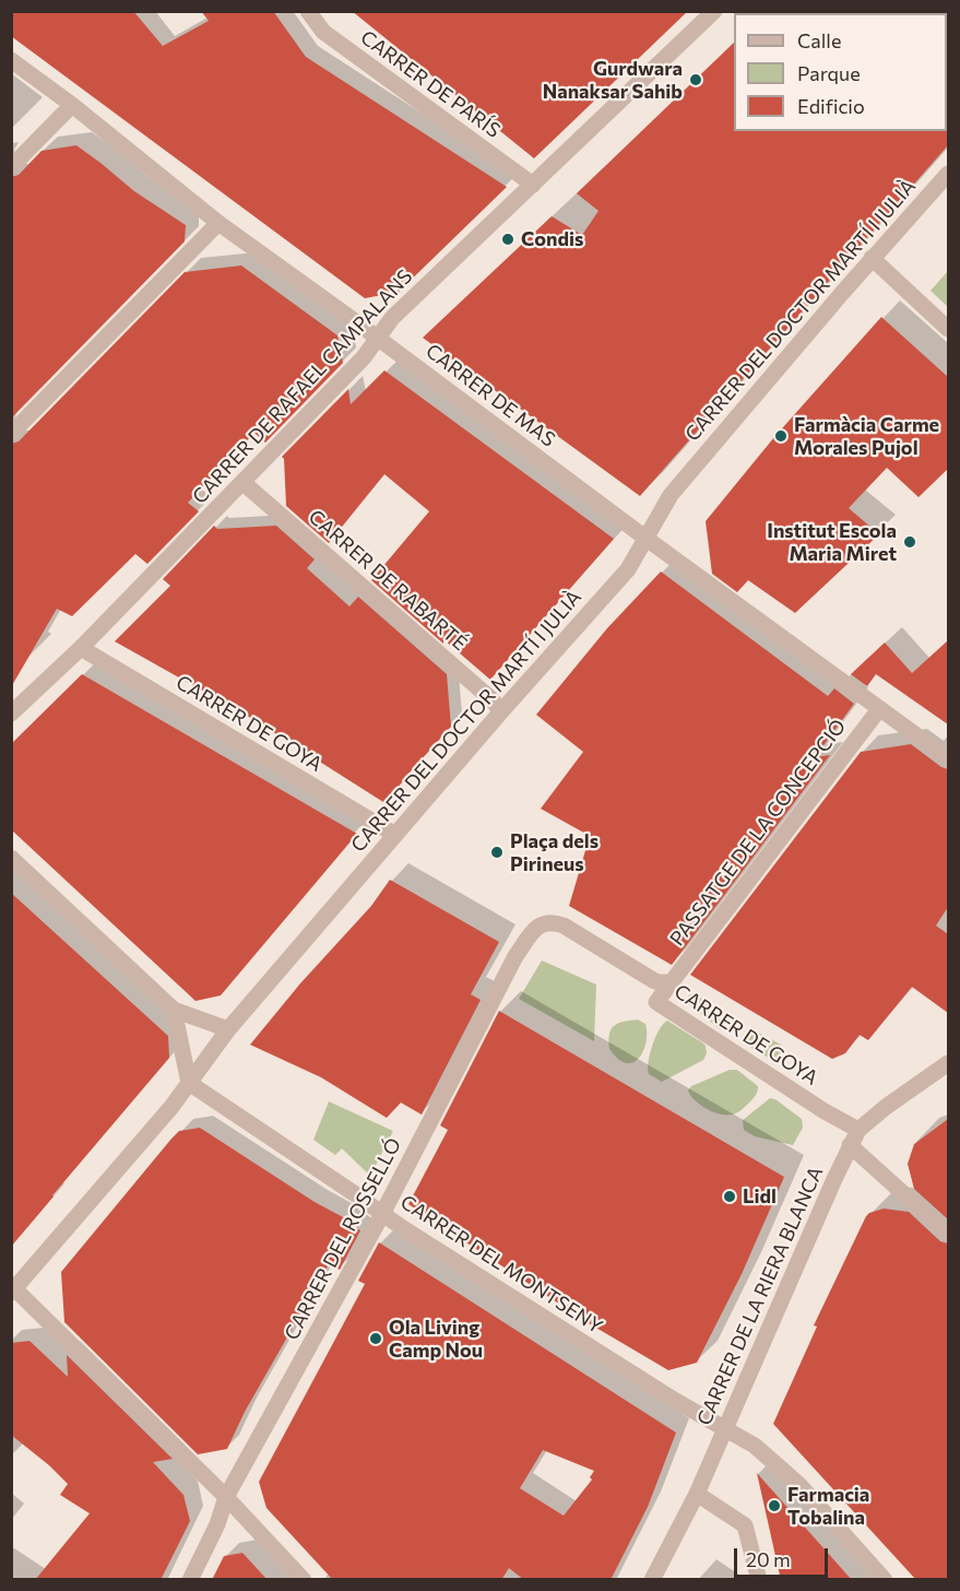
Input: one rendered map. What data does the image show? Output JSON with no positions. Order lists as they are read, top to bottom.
{
  "streets": {
    "street": [
      "CARRER DE PARÍS",
      "CARRER DEL DOCTOR MARTÍ I JULIÀ",
      "CARRER DE RAFAEL CAMPALANS",
      "CARRER DE MAS",
      "CARRER DE RABARTÉ",
      "CARRER DE GOYA",
      "PASSATGE DE LA CONCEPCIÓ",
      "CARRER DEL ROSSELLÓ",
      "CARRER DEL MONTSENY",
      "CARRER DE LA RIERA BLANCA"
    ]
  },
  "crossings": [
    ["CARRER DE PARÍS", "CARRER DE RAFAEL CAMPALANS"],
    ["CARRER DEL DOCTOR MARTÍ I JULIÀ", "CARRER DE MAS"],
    ["CARRER DEL DOCTOR MARTÍ I JULIÀ", "CARRER DE RABARTÉ"],
    ["CARRER DEL DOCTOR MARTÍ I JULIÀ", "CARRER DE GOYA"],
    ["CARRER DEL DOCTOR MARTÍ I JULIÀ", "CARRER DEL MONTSENY"],
    ["CARRER DE RAFAEL CAMPALANS", "CARRER DE MAS"],
    ["CARRER DE RAFAEL CAMPALANS", "CARRER DE RABARTÉ"],
    ["CARRER DE RAFAEL CAMPALANS", "CARRER DE GOYA"],
    ["CARRER DE MAS", "PASSATGE DE LA CONCEPCIÓ"],
    ["CARRER DE GOYA", "PASSATGE DE LA CONCEPCIÓ"],
    ["CARRER DE GOYA", "CARRER DEL ROSSELLÓ"],
    ["CARRER DE GOYA", "CARRER DE LA RIERA BLANCA"],
    ["CARRER DEL ROSSELLÓ", "CARRER DEL MONTSENY"],
    ["CARRER DEL MONTSENY", "CARRER DE LA RIERA BLANCA"]
  ],
  "places": [
    "Gurdwara Nanaksar Sahib",
    "Condis",
    "Farmàcia Carme Morales Pujol",
    "Institut Escola Maria Miret",
    "Plaça dels Pirineus",
    "Lidl",
    "Ola Living Camp Nou",
    "Farmacia Tobalina"
  ],
  "legend": ["Calle", "Parque", "Edificio"],
  "scale_bar": "20 m"
}
